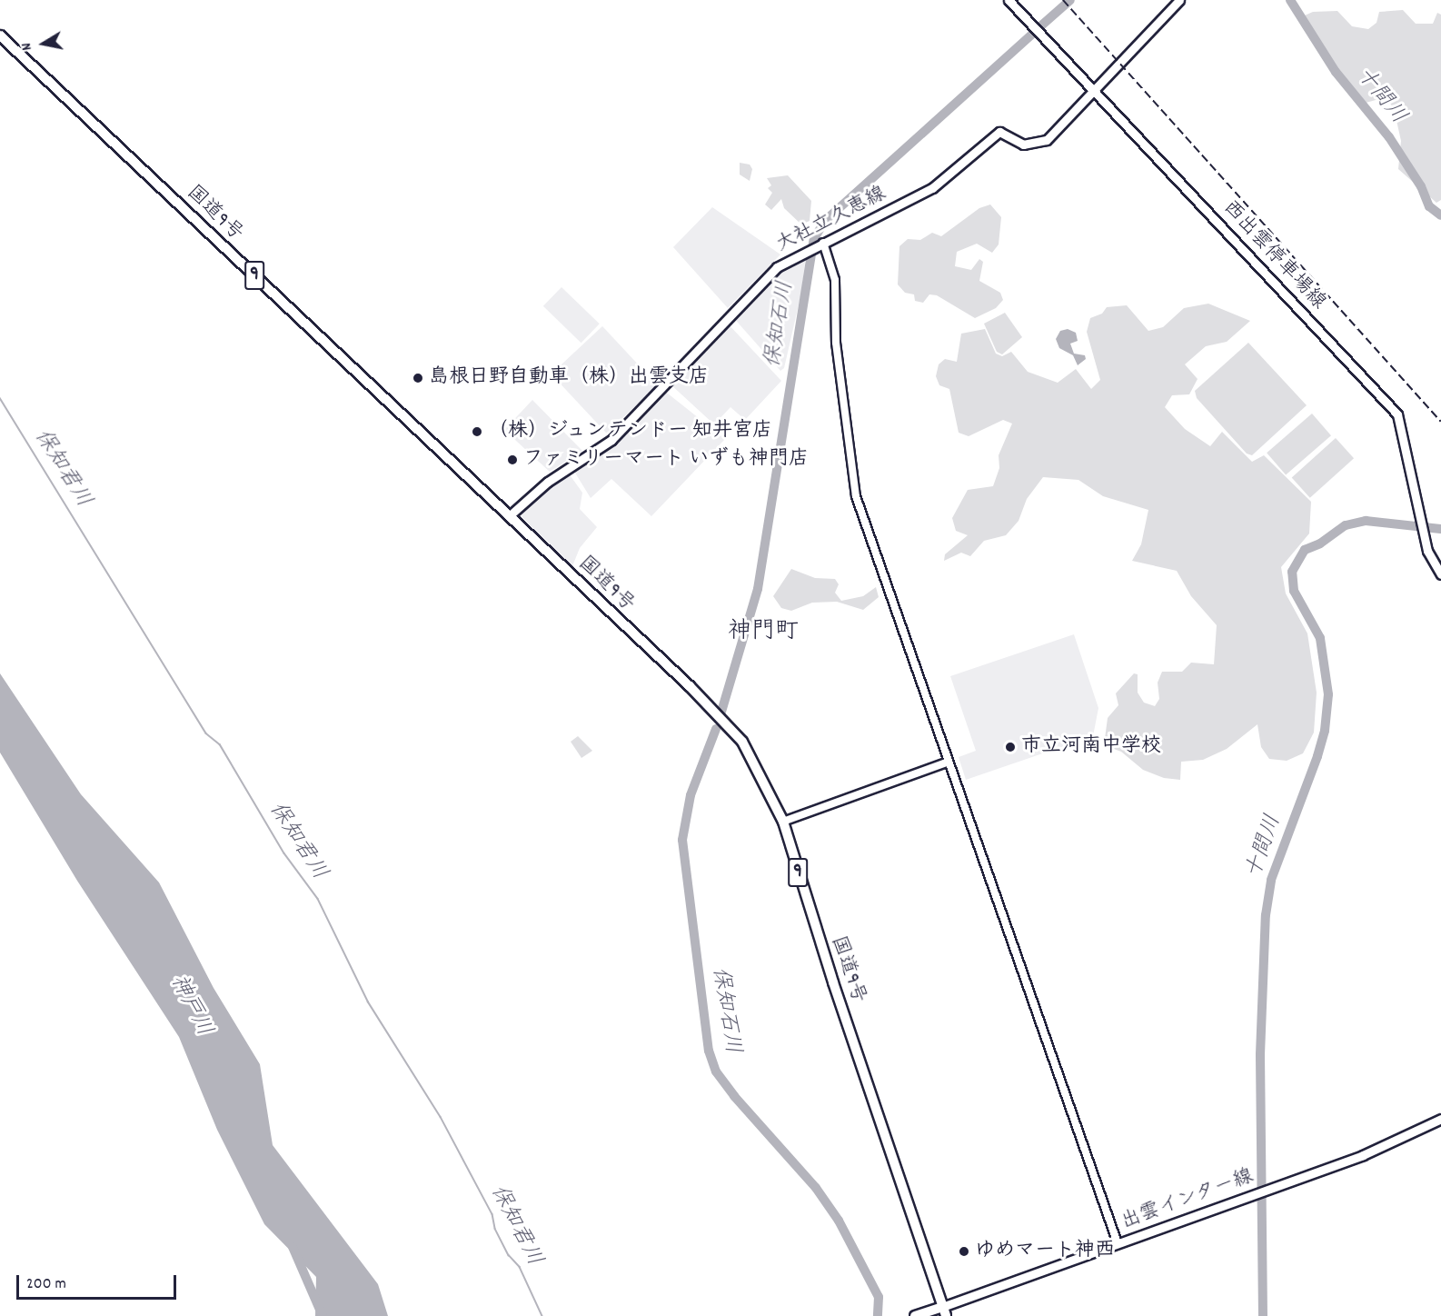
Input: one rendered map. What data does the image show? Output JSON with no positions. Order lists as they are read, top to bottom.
{
  "streets": {
    "highway": ["国道9号", "9"],
    "main road": ["大社立久恵線", "西出雲停車場線", "出雲インター線"]
  },
  "crossings": [
    ["国道9号", "大社立久恵線"],
    ["国道9号", "出雲インター線"],
    ["大社立久恵線", "西出雲停車場線"]
  ],
  "districts": ["神門町"],
  "water": [
    "十間川",
    "保知石川",
    "保知君川",
    "神戸川"
  ],
  "places": [
    "島根日野自動車（株）出雲支店",
    "（株）ジュンテンドー 知井宮店",
    "ファミリーマート いずも神門店",
    "市立河南中学校",
    "ゆめマート神西"
  ],
  "scale_bar": "200 m",
  "north": "left"
}
